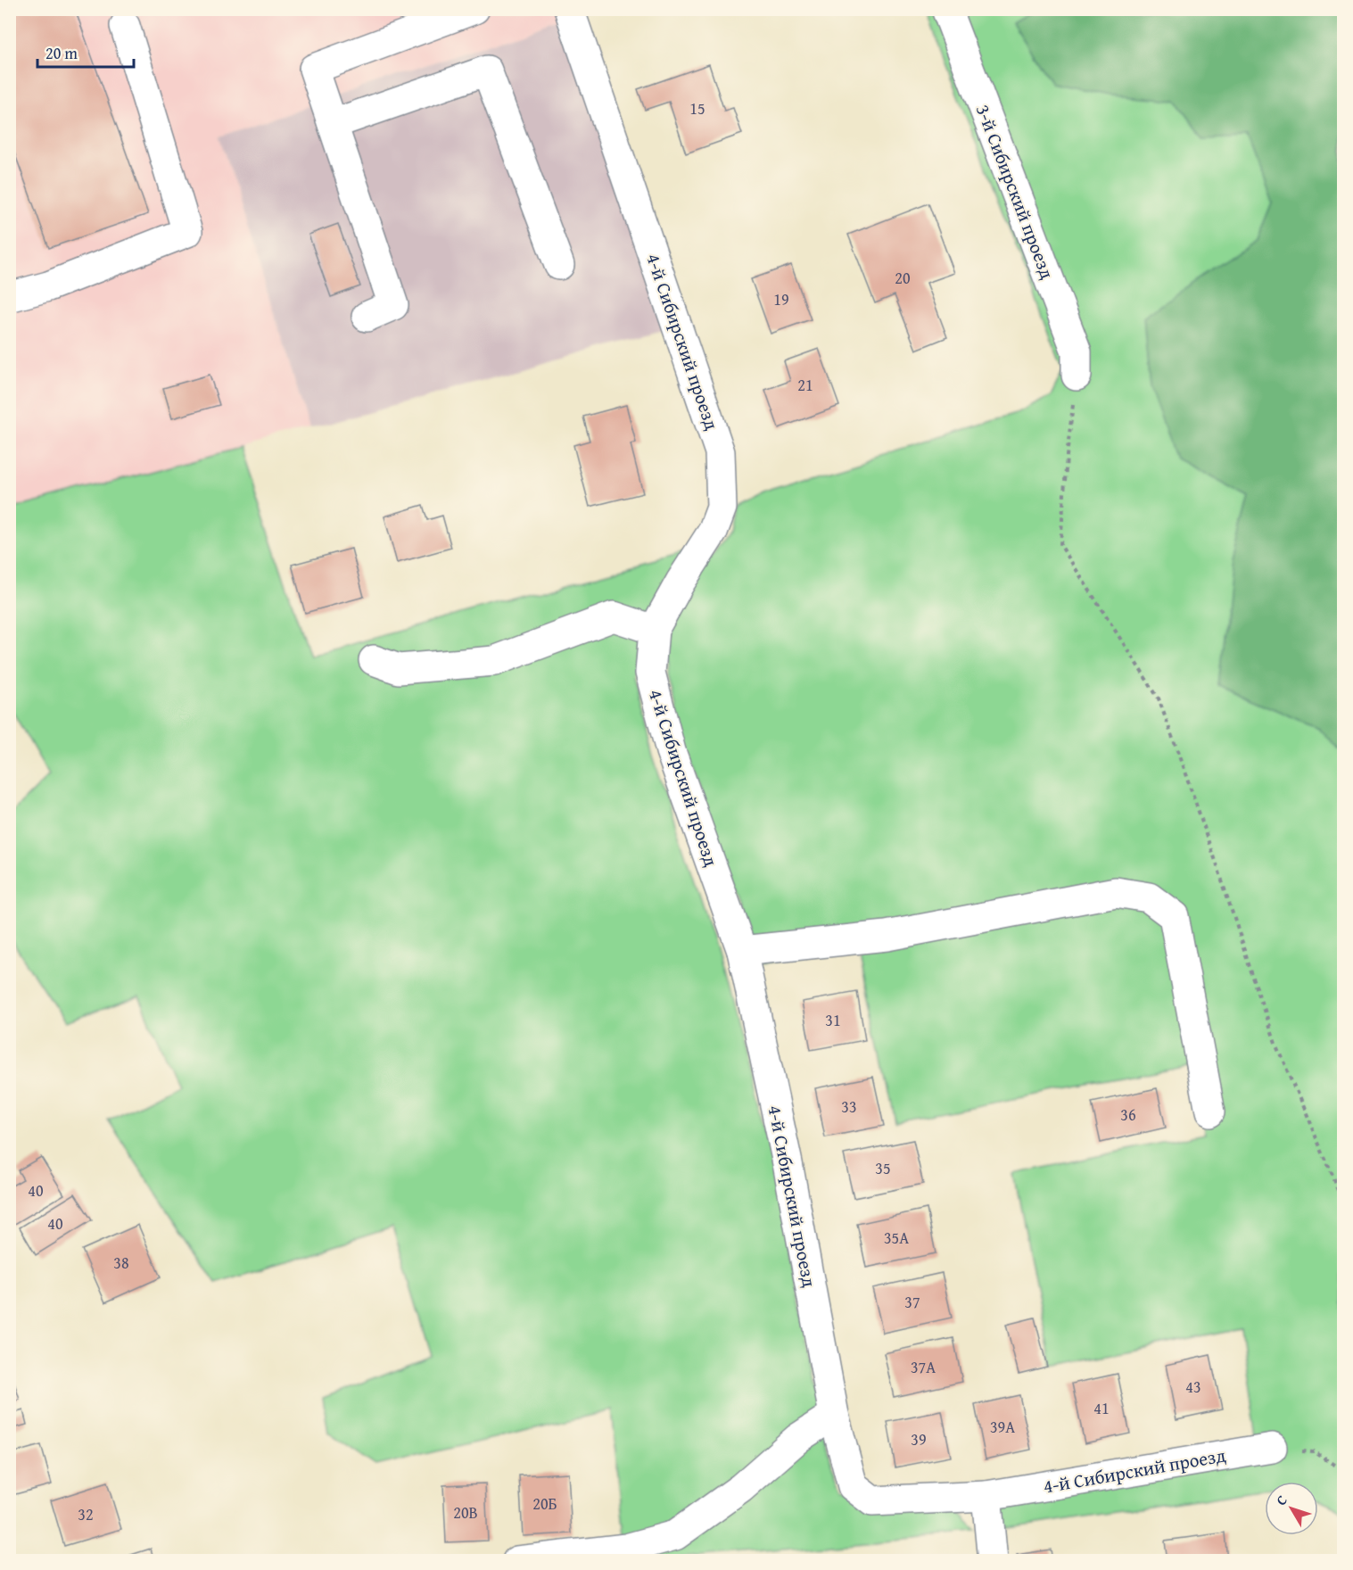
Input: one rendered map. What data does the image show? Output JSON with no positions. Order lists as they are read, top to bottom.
{
  "streets": {
    "street": ["3-й Сибирский проезд", "4-й Сибирский проезд"]
  },
  "house_numbers": [
    "15",
    "20",
    "19",
    "21",
    "31",
    "33",
    "36",
    "35",
    "40",
    "40",
    "35А",
    "38",
    "37",
    "37А",
    "43",
    "41",
    "39А",
    "39",
    "20Б",
    "20В",
    "32"
  ],
  "scale_bar": "20 m",
  "north": "top left"
}
